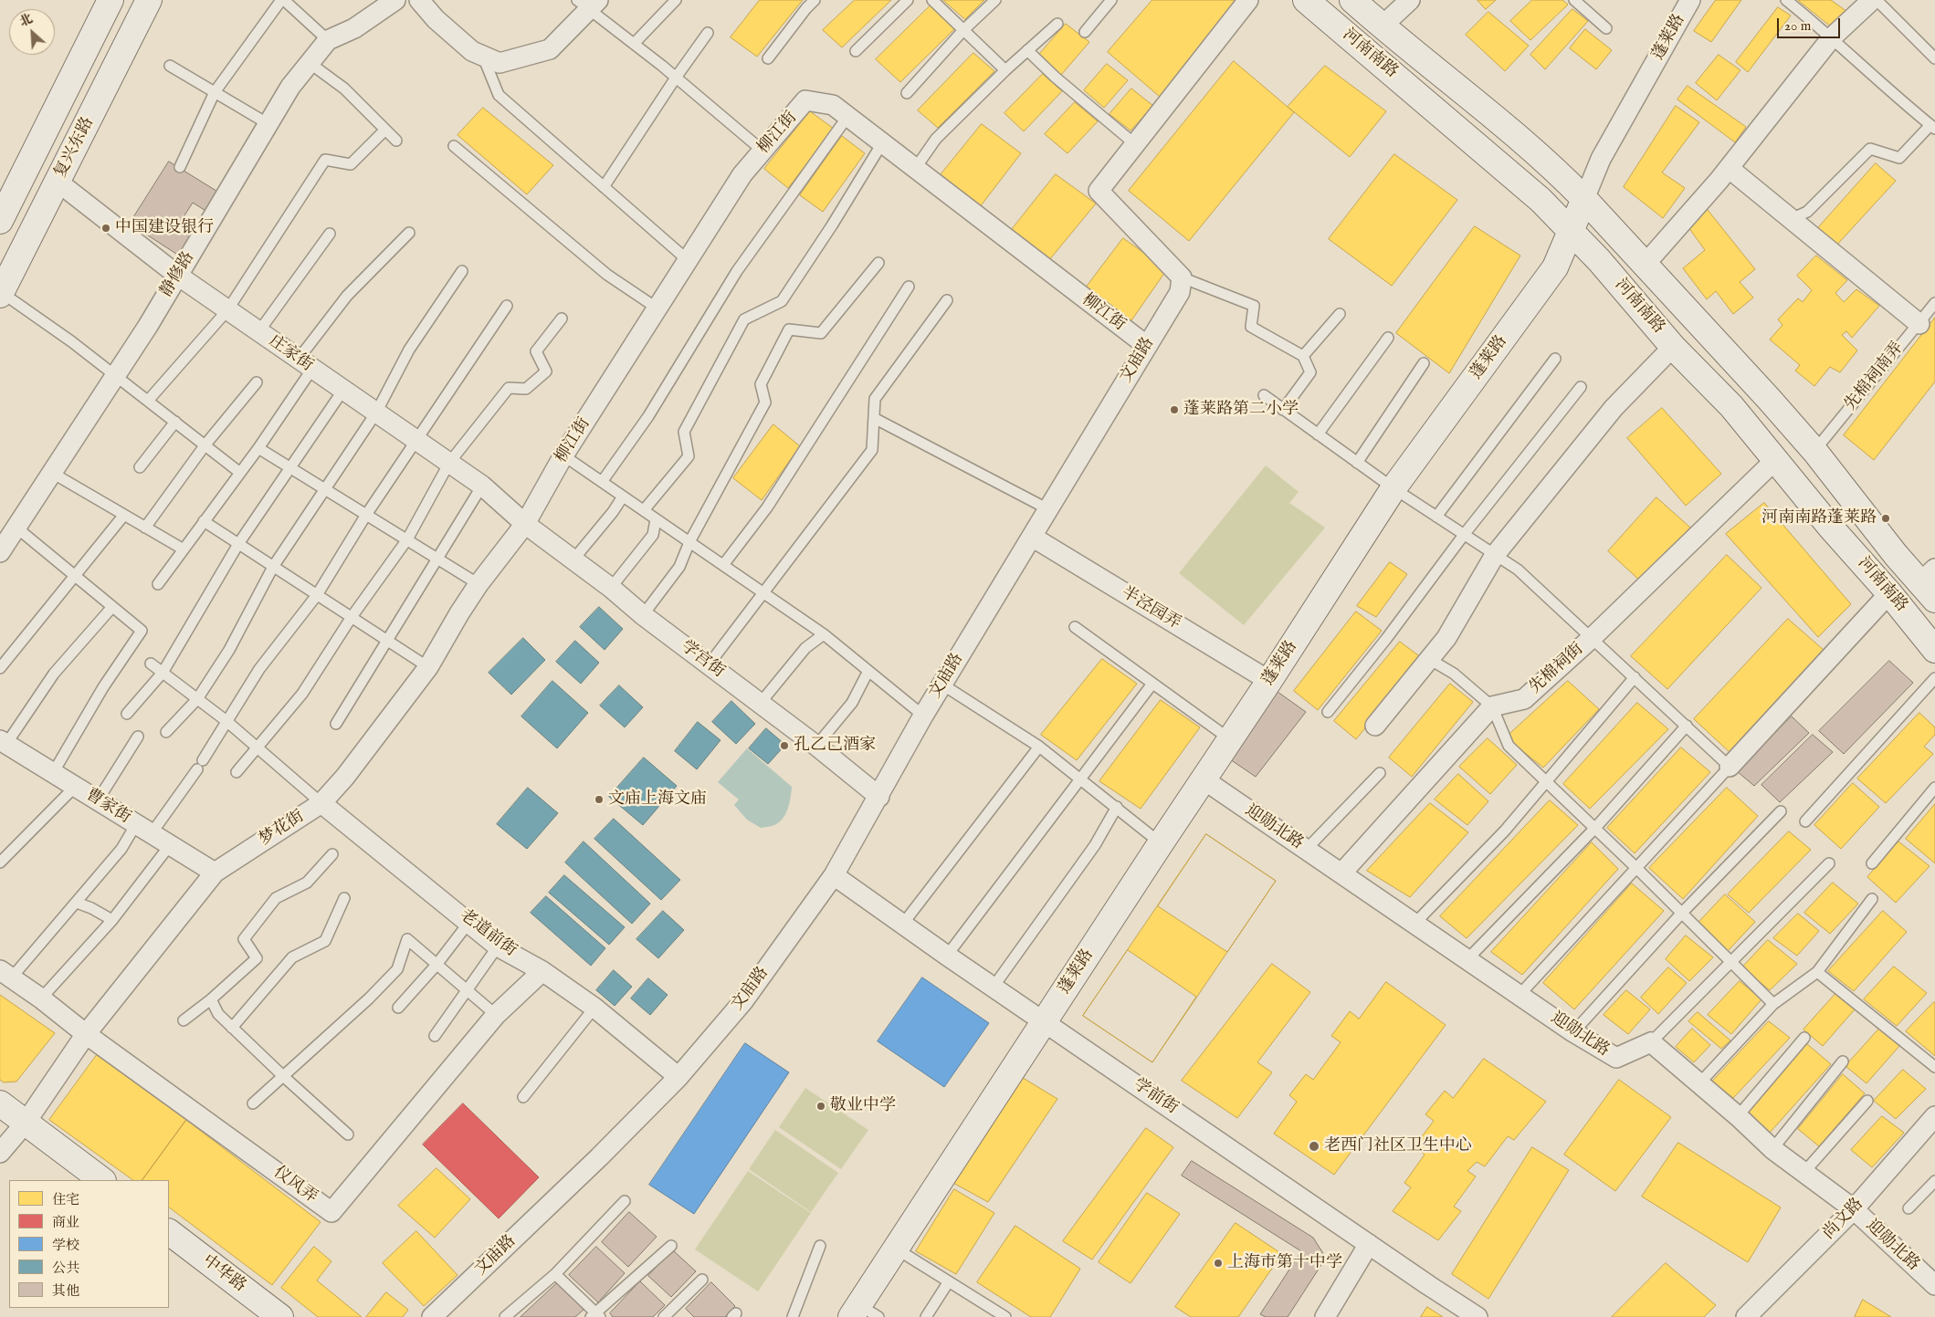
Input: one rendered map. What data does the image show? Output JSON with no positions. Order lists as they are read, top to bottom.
{
  "streets": {
    "main road": [
      "蓬莱路",
      "河南南路",
      "复兴东路",
      "中华路"
    ],
    "street": [
      "柳江街",
      "静修路",
      "庄家街",
      "文庙路",
      "半泾园弄",
      "学宫街",
      "先棉祠街",
      "曹家街",
      "迎勋北路",
      "梦花街",
      "老道前街",
      "学前街",
      "仪风弄",
      "尚文路"
    ],
    "lane": ["先棉祠南弄"]
  },
  "crossings": [
    ["蓬莱路", "河南南路"],
    ["蓬莱路", "半泾园弄"],
    ["蓬莱路", "迎勋北路"],
    ["蓬莱路", "学前街"],
    ["河南南路", "先棉祠南弄"],
    ["河南南路", "先棉祠街"],
    ["柳江街", "庄家街"],
    ["柳江街", "文庙路"],
    ["柳江街", "学宫街"],
    ["柳江街", "梦花街"],
    ["复兴东路", "庄家街"],
    ["静修路", "庄家街"],
    ["庄家街", "学宫街"],
    ["庄家街", "梦花街"],
    ["文庙路", "半泾园弄"],
    ["文庙路", "学宫街"],
    ["文庙路", "老道前街"],
    ["文庙路", "学前街"],
    ["学宫街", "梦花街"],
    ["曹家街", "梦花街"],
    ["迎勋北路", "尚文路"],
    ["梦花街", "老道前街"],
    ["梦花街", "仪风弄"],
    ["老道前街", "仪风弄"]
  ],
  "places": [
    "中国建设银行",
    "蓬莱路第二小学",
    "河南南路蓬莱路",
    "孔乙己酒家",
    "文庙上海文庙",
    "敬业中学",
    "老西门社区卫生中心",
    "上海市第十中学"
  ],
  "legend": [
    "住宅",
    "商业",
    "学校",
    "公共",
    "其他"
  ],
  "scale_bar": "20 m",
  "north": "top left"
}
